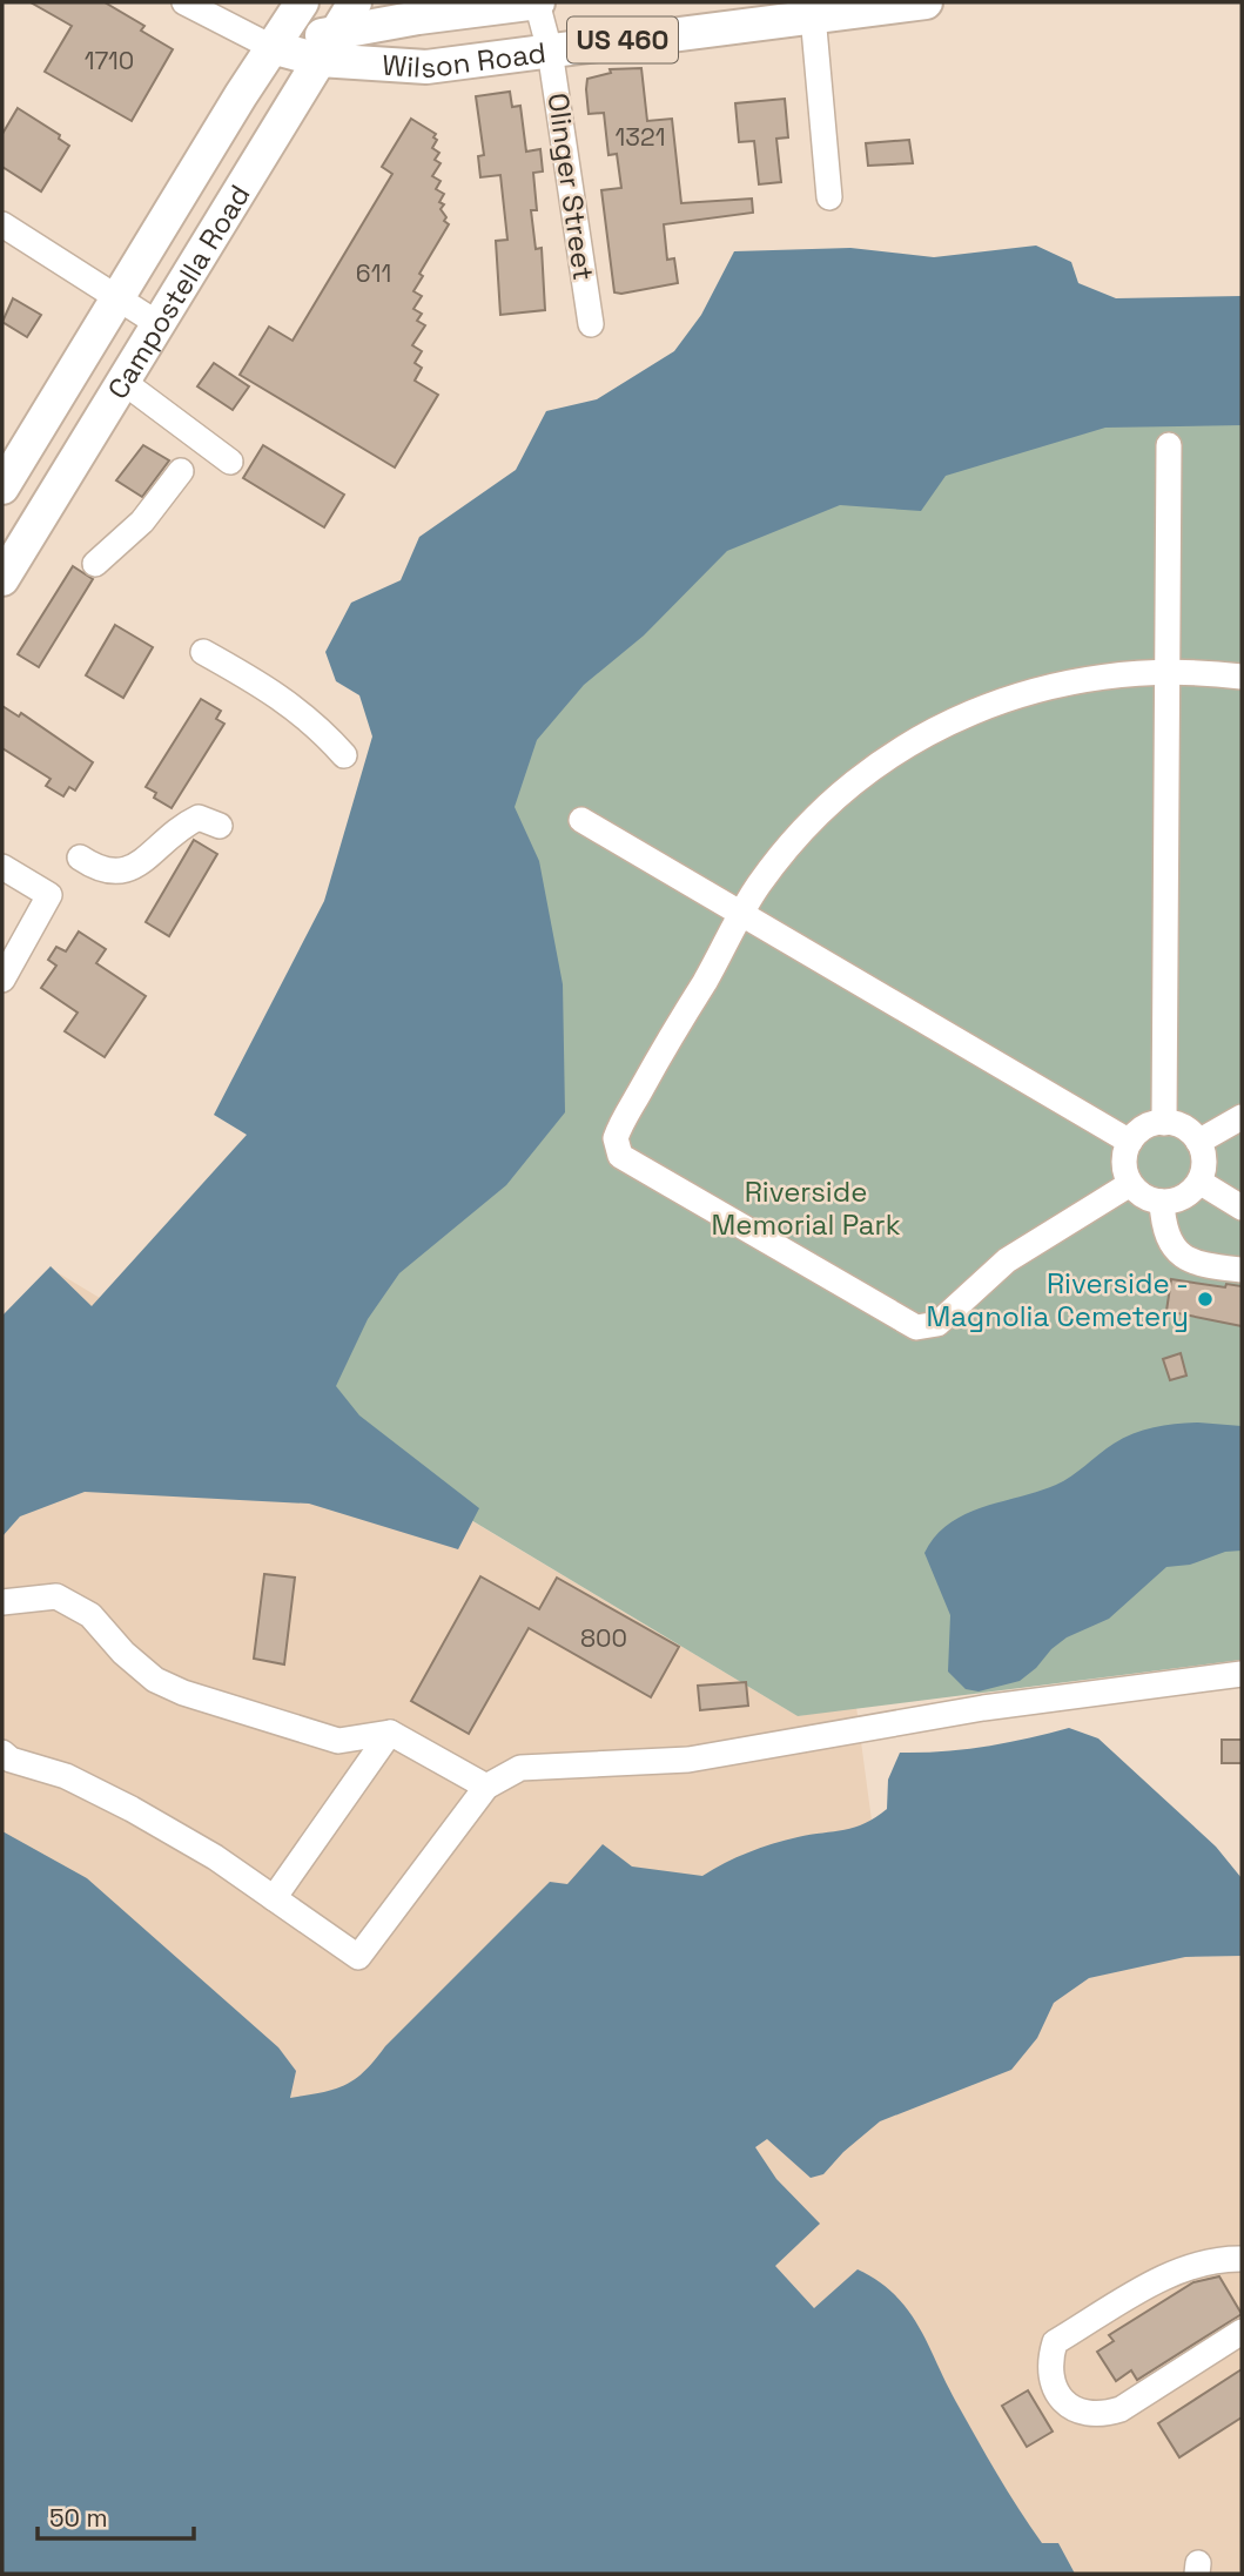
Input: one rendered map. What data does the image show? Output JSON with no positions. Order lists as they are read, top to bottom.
{
  "streets": {
    "main road": ["US 460", "Wilson Road", "Campostella Road"],
    "street": ["Olinger Street"]
  },
  "crossings": [
    ["Wilson Road", "Olinger Street"],
    ["Wilson Road", "Campostella Road"]
  ],
  "parks": ["Riverside Memorial Park"],
  "places": ["Riverside - Magnolia Cemetery"],
  "house_numbers": [
    "1710",
    "1321",
    "611",
    "800"
  ],
  "scale_bar": "50 m"
}
